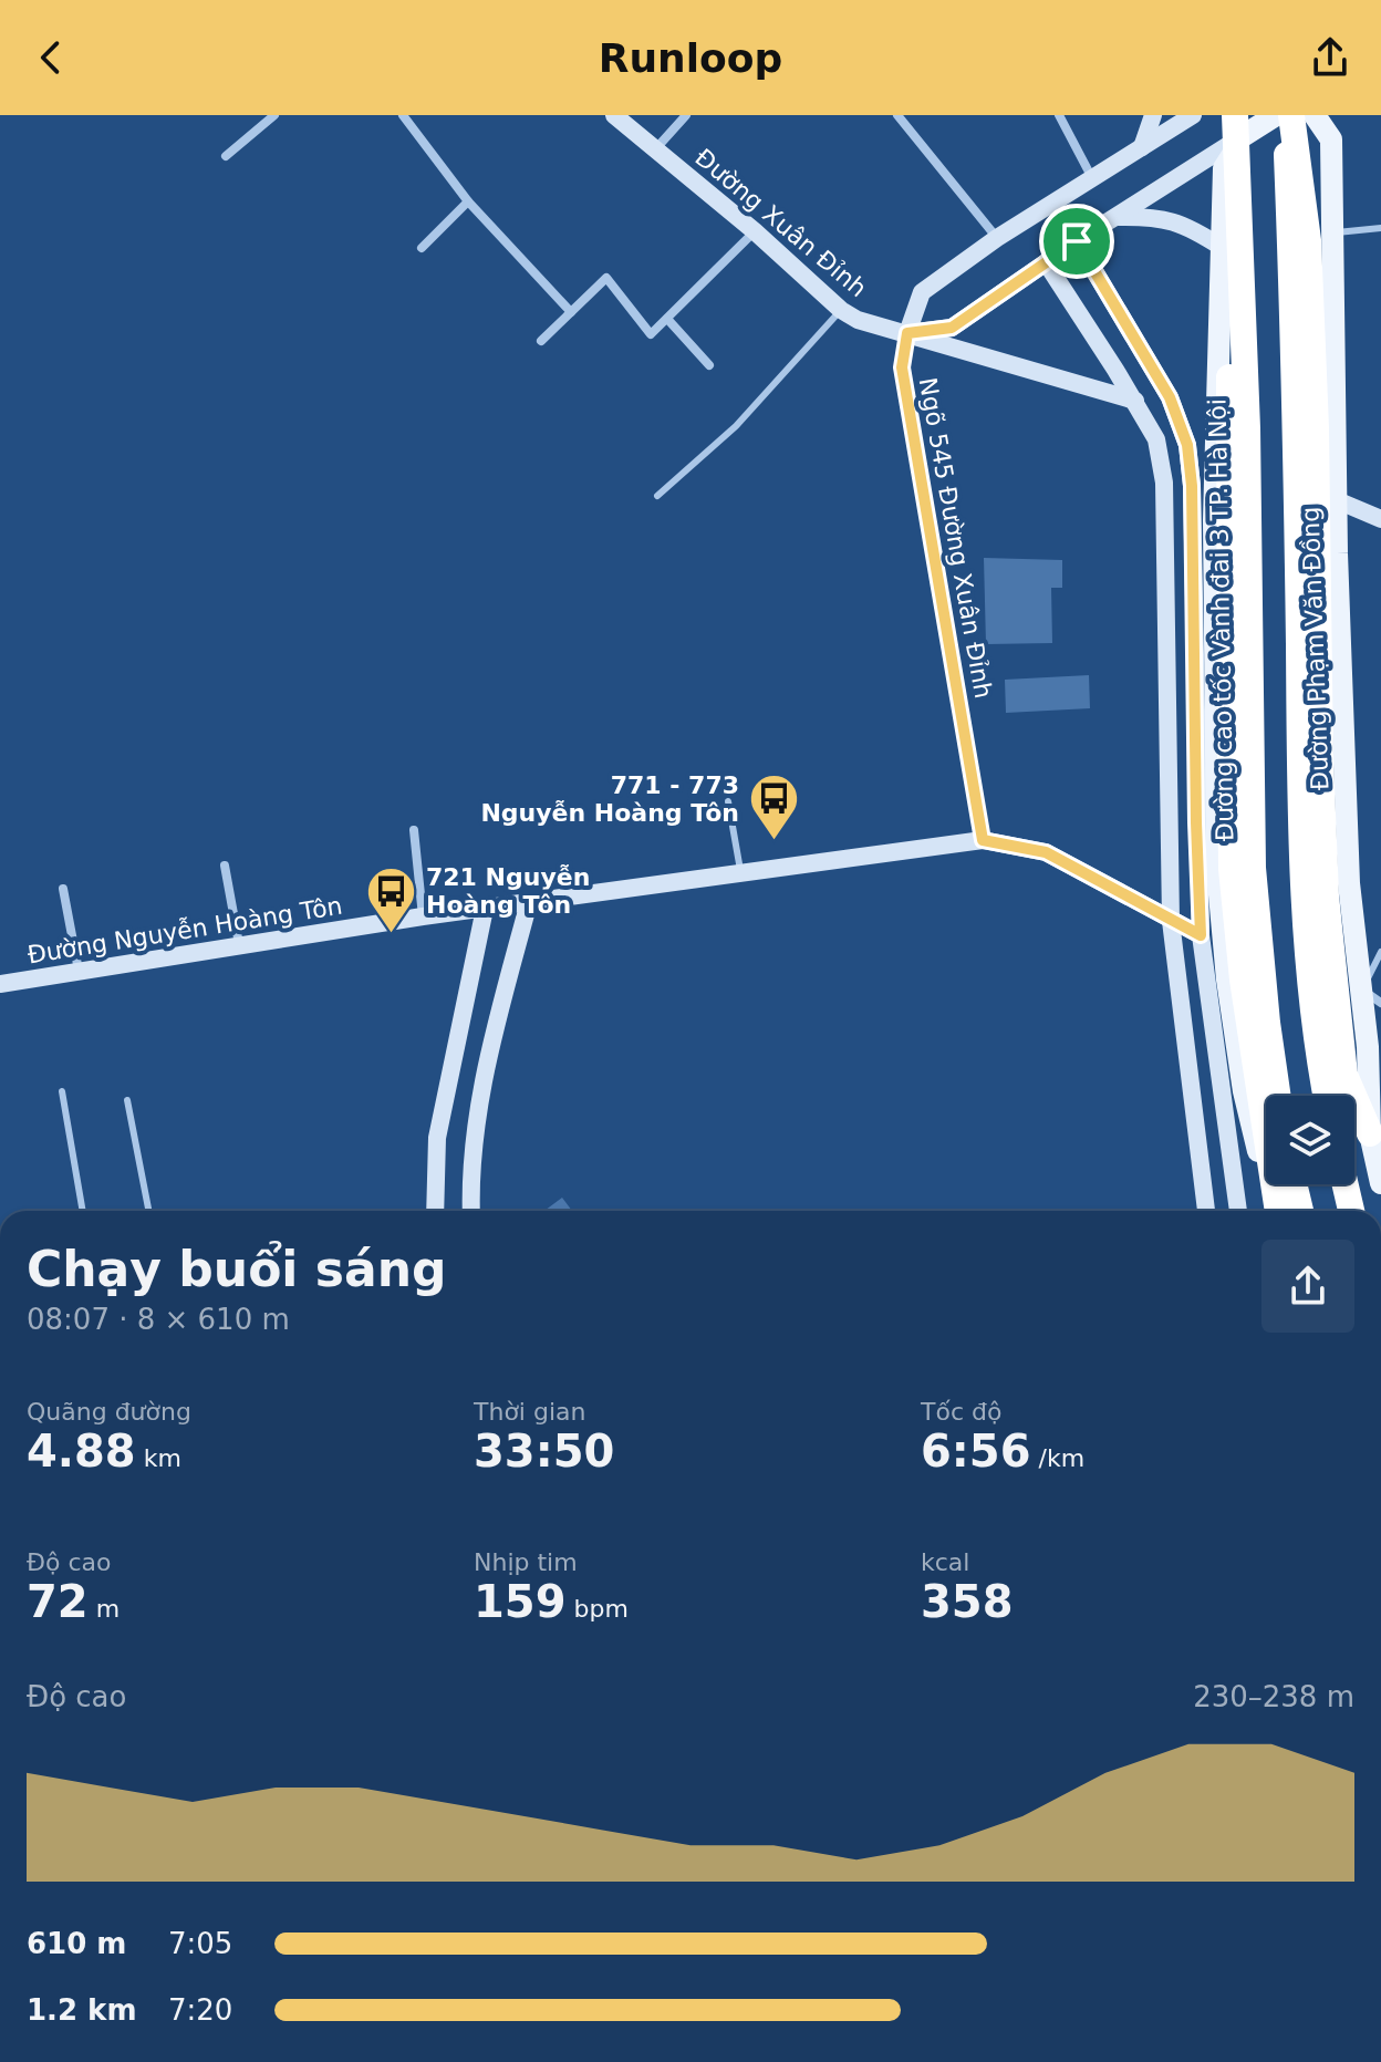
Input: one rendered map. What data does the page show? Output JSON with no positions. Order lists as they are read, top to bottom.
{
  "streets": {
    "highway": ["Đường cao tốc Vành đai 3 TP. Hà Nội"],
    "main road": ["Đường Phạm Văn Đồng"],
    "street": ["Đường Xuân Đỉnh", "Ngõ 545 Đường Xuân Đỉnh", "Đường Nguyễn Hoàng Tôn"]
  },
  "crossings": [
    ["Đường Xuân Đỉnh", "Ngõ 545 Đường Xuân Đỉnh"],
    ["Ngõ 545 Đường Xuân Đỉnh", "Đường Nguyễn Hoàng Tôn"]
  ],
  "places": {
    "bus stop": ["771 - 773 Nguyễn Hoàng Tôn", "721 Nguyễn Hoàng Tôn"]
  },
  "page": {
    "header": "Runloop",
    "heading": ["Chạy buổi sáng", "08:07 · 8 × 610 m"],
    "stats": [
      ["Quãng đường", "4.88 km"],
      ["Thời gian", "33:50"],
      ["Tốc độ", "6:56 /km"],
      ["Độ cao", "72 m"],
      ["Nhịp tim", "159 bpm"],
      ["kcal", "358"]
    ],
    "chart": ["Độ cao", "230–238 m"],
    "list": [
      {
        "name": "610 m",
        "note": "7:05"
      },
      {
        "name": "1.2 km",
        "note": "7:20"
      }
    ]
  }
}
